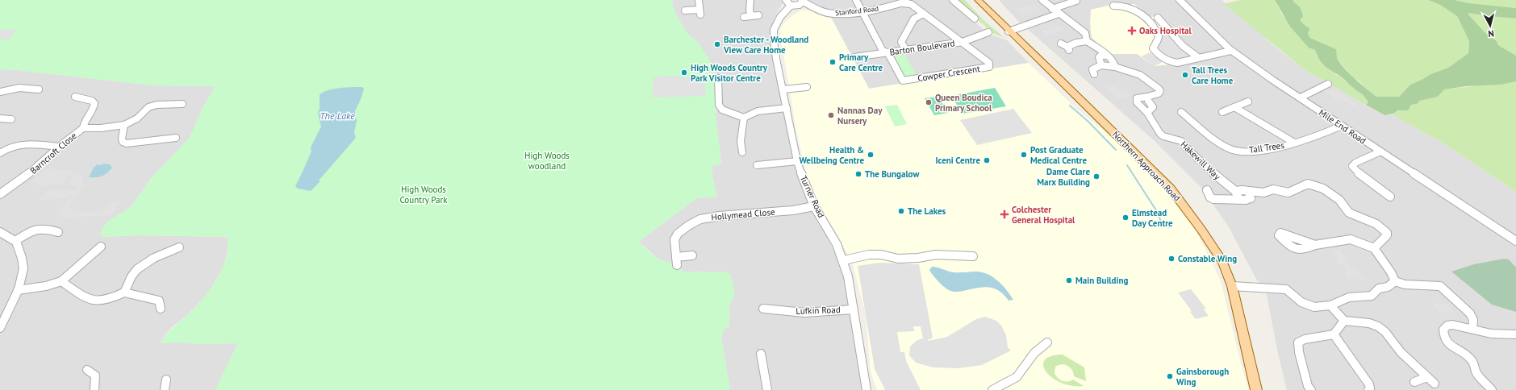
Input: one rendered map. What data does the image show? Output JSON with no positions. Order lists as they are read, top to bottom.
{
  "streets": {
    "main road": ["Northern Approach Road"],
    "street": [
      "Stanford Road",
      "Barton Boulevard",
      "Cowper Crescent",
      "Mile End Road",
      "Tall Trees",
      "Barncroft Close",
      "Hakewill Way",
      "Turner Road",
      "Hollymead Close",
      "Lufkin Road"
    ]
  },
  "crossings": [
    ["Stanford Road", "Turner Road"],
    ["Barton Boulevard", "Cowper Crescent"],
    ["Mile End Road", "Tall Trees"],
    ["Turner Road", "Hollymead Close"],
    ["Turner Road", "Lufkin Road"]
  ],
  "water": ["The Lake"],
  "parks": ["High Woods woodland", "High Woods Country Park"],
  "places": {
    "health": ["Oaks Hospital", "Colchester General Hospital"],
    "other": [
      "Barchester - Woodland View Care Home",
      "Primary Care Centre",
      "High Woods Country Park Visitor Centre",
      "Tall Trees Care Home",
      "Queen Boudica Primary School",
      "Nannas Day Nursery",
      "Health & Wellbeing Centre",
      "Post Graduate Medical Centre",
      "Iceni Centre",
      "The Bungalow",
      "Dame Clare Marx Building",
      "The Lakes",
      "Elmstead Day Centre",
      "Constable Wing",
      "Main Building",
      "Gainsborough Wing"
    ]
  },
  "north": "bottom"
}
